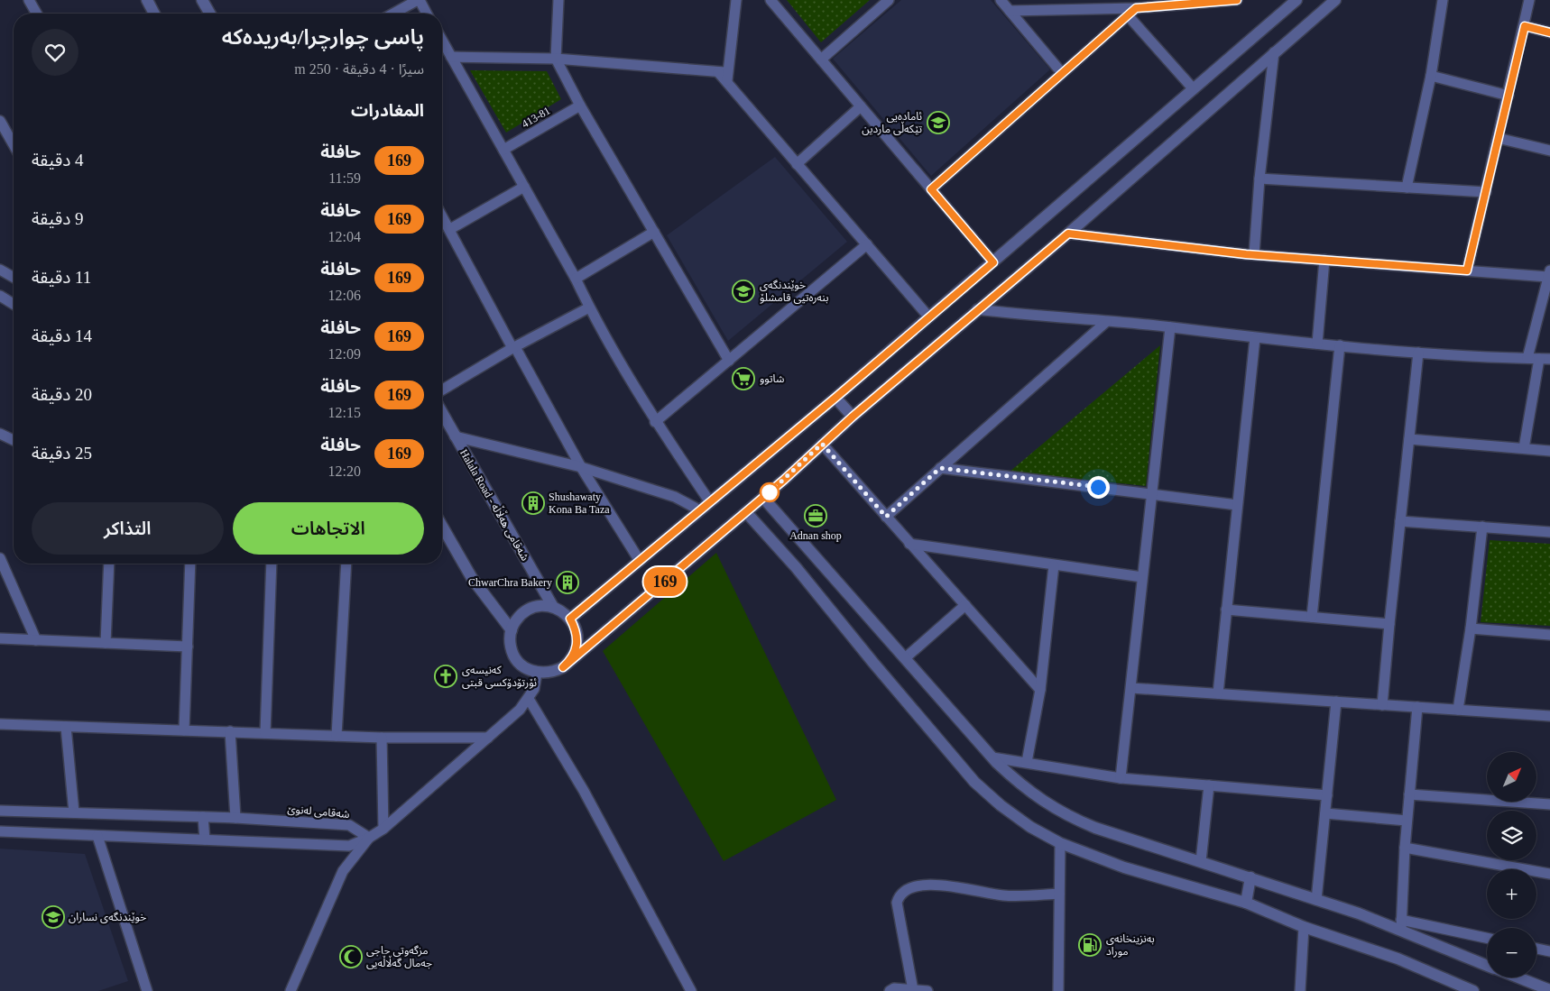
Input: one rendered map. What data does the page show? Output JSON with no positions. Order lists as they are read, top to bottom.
{
  "streets": {
    "street": ["413-81", "Halala Road - شەقامی هەڵاڵە", "شەقامی لەنوێ"]
  },
  "places": {
    "school or university": ["ئامادەیی تێکەڵی ماردین", "خوێندنگەی بنەرەتیی قامشلۆ", "خوێندنگەی نساران"],
    "supermarket": ["شاتوو"],
    "building": ["Shushawaty Kona Ba Taza", "ChwarChra Bakery"],
    "office": ["Adnan shop"],
    "church": ["کەنیسەی ئۆرتۆدۆکسی قبتی"],
    "fuel station": ["بەنزینخانەی موراد"],
    "mosque": ["مزگەوتی حاجی جەمال گەڵاڵەیی"]
  },
  "lines": ["bus line 169"],
  "north": "top right",
  "page": {
    "on_map": "169",
    "heading": [
      ["پاسی چوارچرا/بەریدەکە", "سيرًا · 4 دقيقة · 250 m"],
      "المغادرات"
    ],
    "list": [
      {
        "mark": "169",
        "name": "حافلة",
        "note": "11:59",
        "value": "4 دقيقة"
      },
      {
        "mark": "169",
        "name": "حافلة",
        "note": "12:04",
        "value": "9 دقيقة"
      },
      {
        "mark": "169",
        "name": "حافلة",
        "note": "12:06",
        "value": "11 دقيقة"
      },
      {
        "mark": "169",
        "name": "حافلة",
        "note": "12:09",
        "value": "14 دقيقة"
      },
      {
        "mark": "169",
        "name": "حافلة",
        "note": "12:15",
        "value": "20 دقيقة"
      },
      {
        "mark": "169",
        "name": "حافلة",
        "note": "12:20",
        "value": "25 دقيقة"
      }
    ],
    "buttons": ["الاتجاهات", "التذاكر"],
    "map_buttons": ["+", "−"]
  }
}
